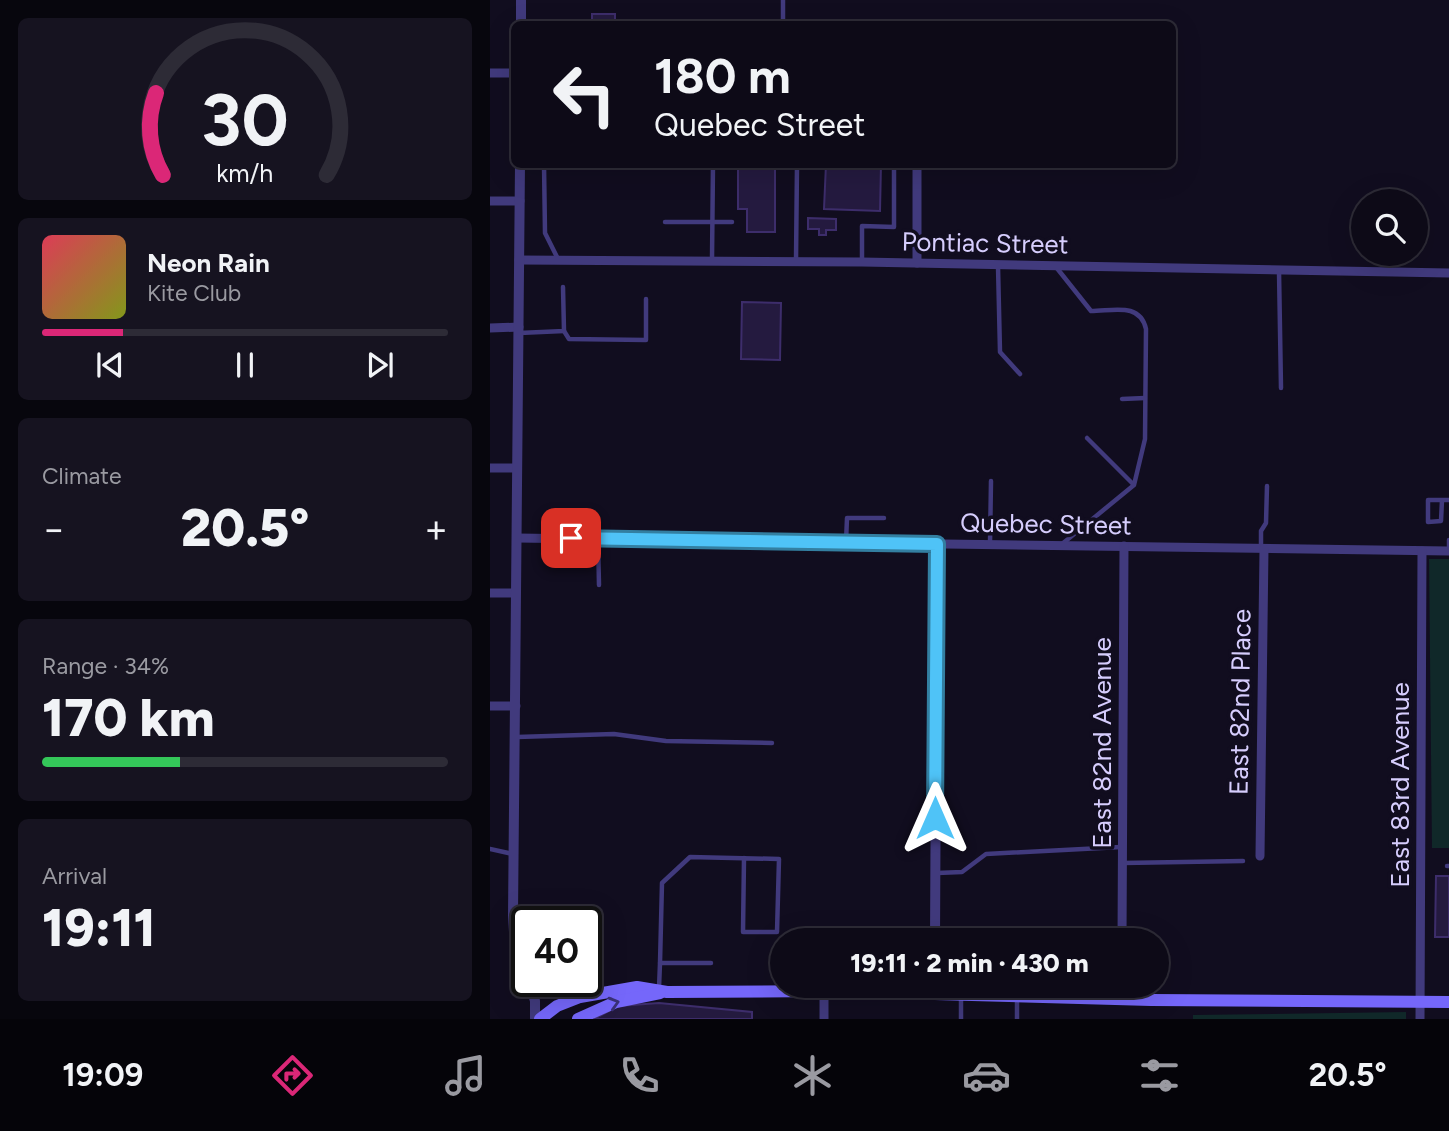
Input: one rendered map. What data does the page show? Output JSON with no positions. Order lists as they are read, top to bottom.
{
  "streets": {
    "street": [
      "Pontiac Street",
      "Quebec Street",
      "East 82nd Place",
      "East 82nd Avenue",
      "East 83rd Avenue"
    ]
  },
  "crossings": [
    ["Quebec Street", "East 82nd Place"],
    ["Quebec Street", "East 82nd Avenue"],
    ["Quebec Street", "East 83rd Avenue"]
  ],
  "page": {
    "turn": ["180 m", "Quebec Street"],
    "song": ["Neon Rain", "Kite Club"],
    "tile": [
      "Climate",
      ["Range · 34%", "170 km"],
      ["Arrival", "19:11"]
    ],
    "heat": ["−", "20.5°", "+"],
    "limit": "40",
    "trip": "19:11 · 2 min · 430 m",
    "tabs": ["19:09", "20.5°"],
    "gauge": ["30", "km/h"]
  }
}
